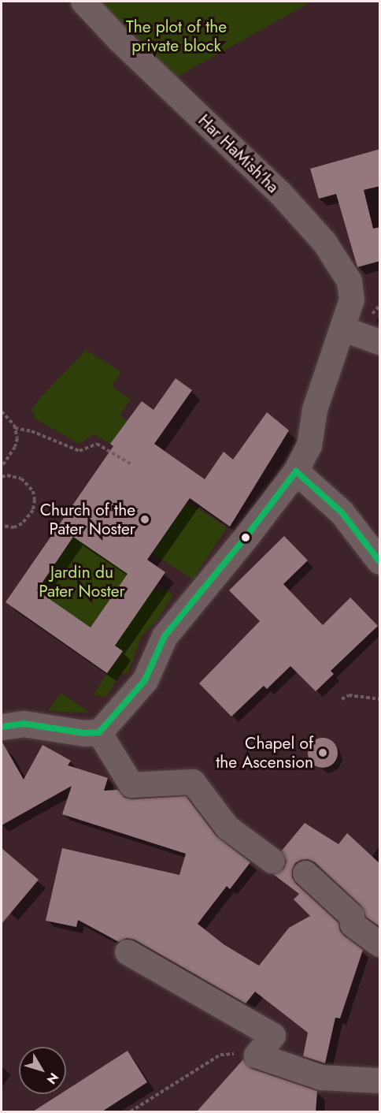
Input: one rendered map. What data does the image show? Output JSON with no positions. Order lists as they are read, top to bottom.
{
  "streets": {
    "street": ["Har HaMish'ha"]
  },
  "parks": ["The plot of the private block", "Jardin du Pater Noster"],
  "places": ["Church of the Pater Noster", "Chapel of the Ascension"],
  "north": "bottom right"
}
